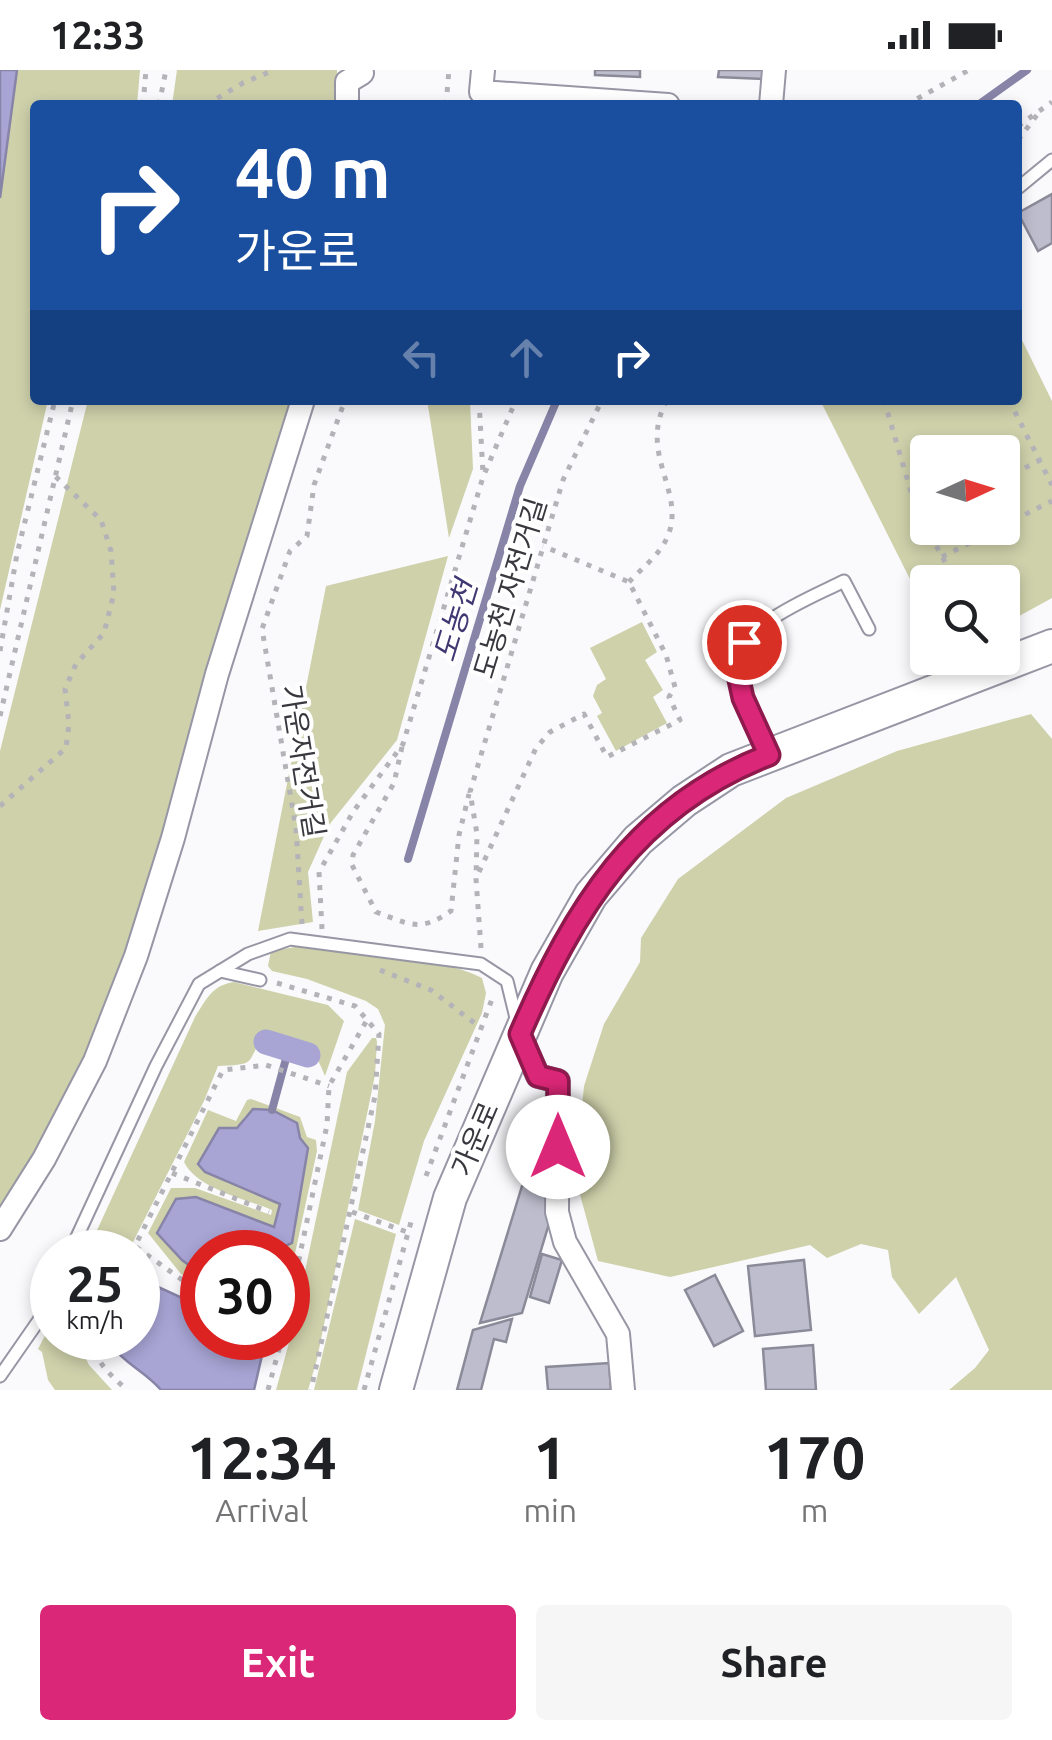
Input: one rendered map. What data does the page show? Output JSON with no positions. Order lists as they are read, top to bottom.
{
  "streets": {
    "street": ["가운로"],
    "path": ["도농천 자전거길", "가운자전거길"]
  },
  "water": ["도농천"],
  "north": "right",
  "page": {
    "status": "12:33",
    "turn": ["40 m", "가운로"],
    "speed": "25 km/h",
    "limit": "30",
    "eta": [
      "12:34",
      "Arrival",
      "1",
      "min",
      "170",
      "m"
    ],
    "buttons": ["Exit", "Share"]
  }
}
